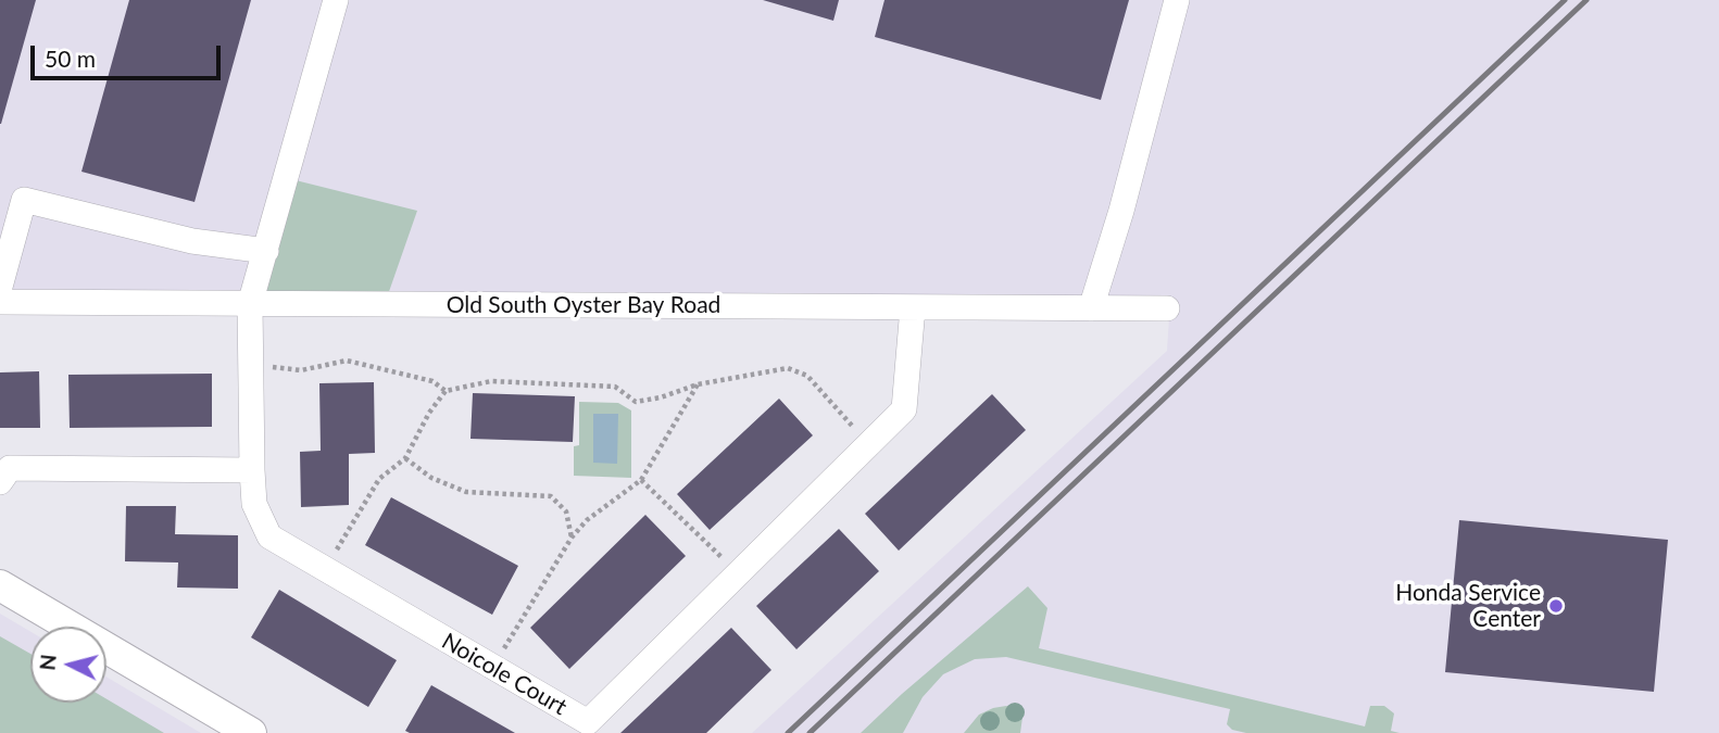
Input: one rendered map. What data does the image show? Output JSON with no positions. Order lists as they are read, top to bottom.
{
  "streets": {
    "street": ["Old South Oyster Bay Road", "Noicole Court"]
  },
  "crossings": [
    ["Old South Oyster Bay Road", "Noicole Court"]
  ],
  "places": ["Honda Service Center"],
  "scale_bar": "50 m",
  "north": "left"
}
